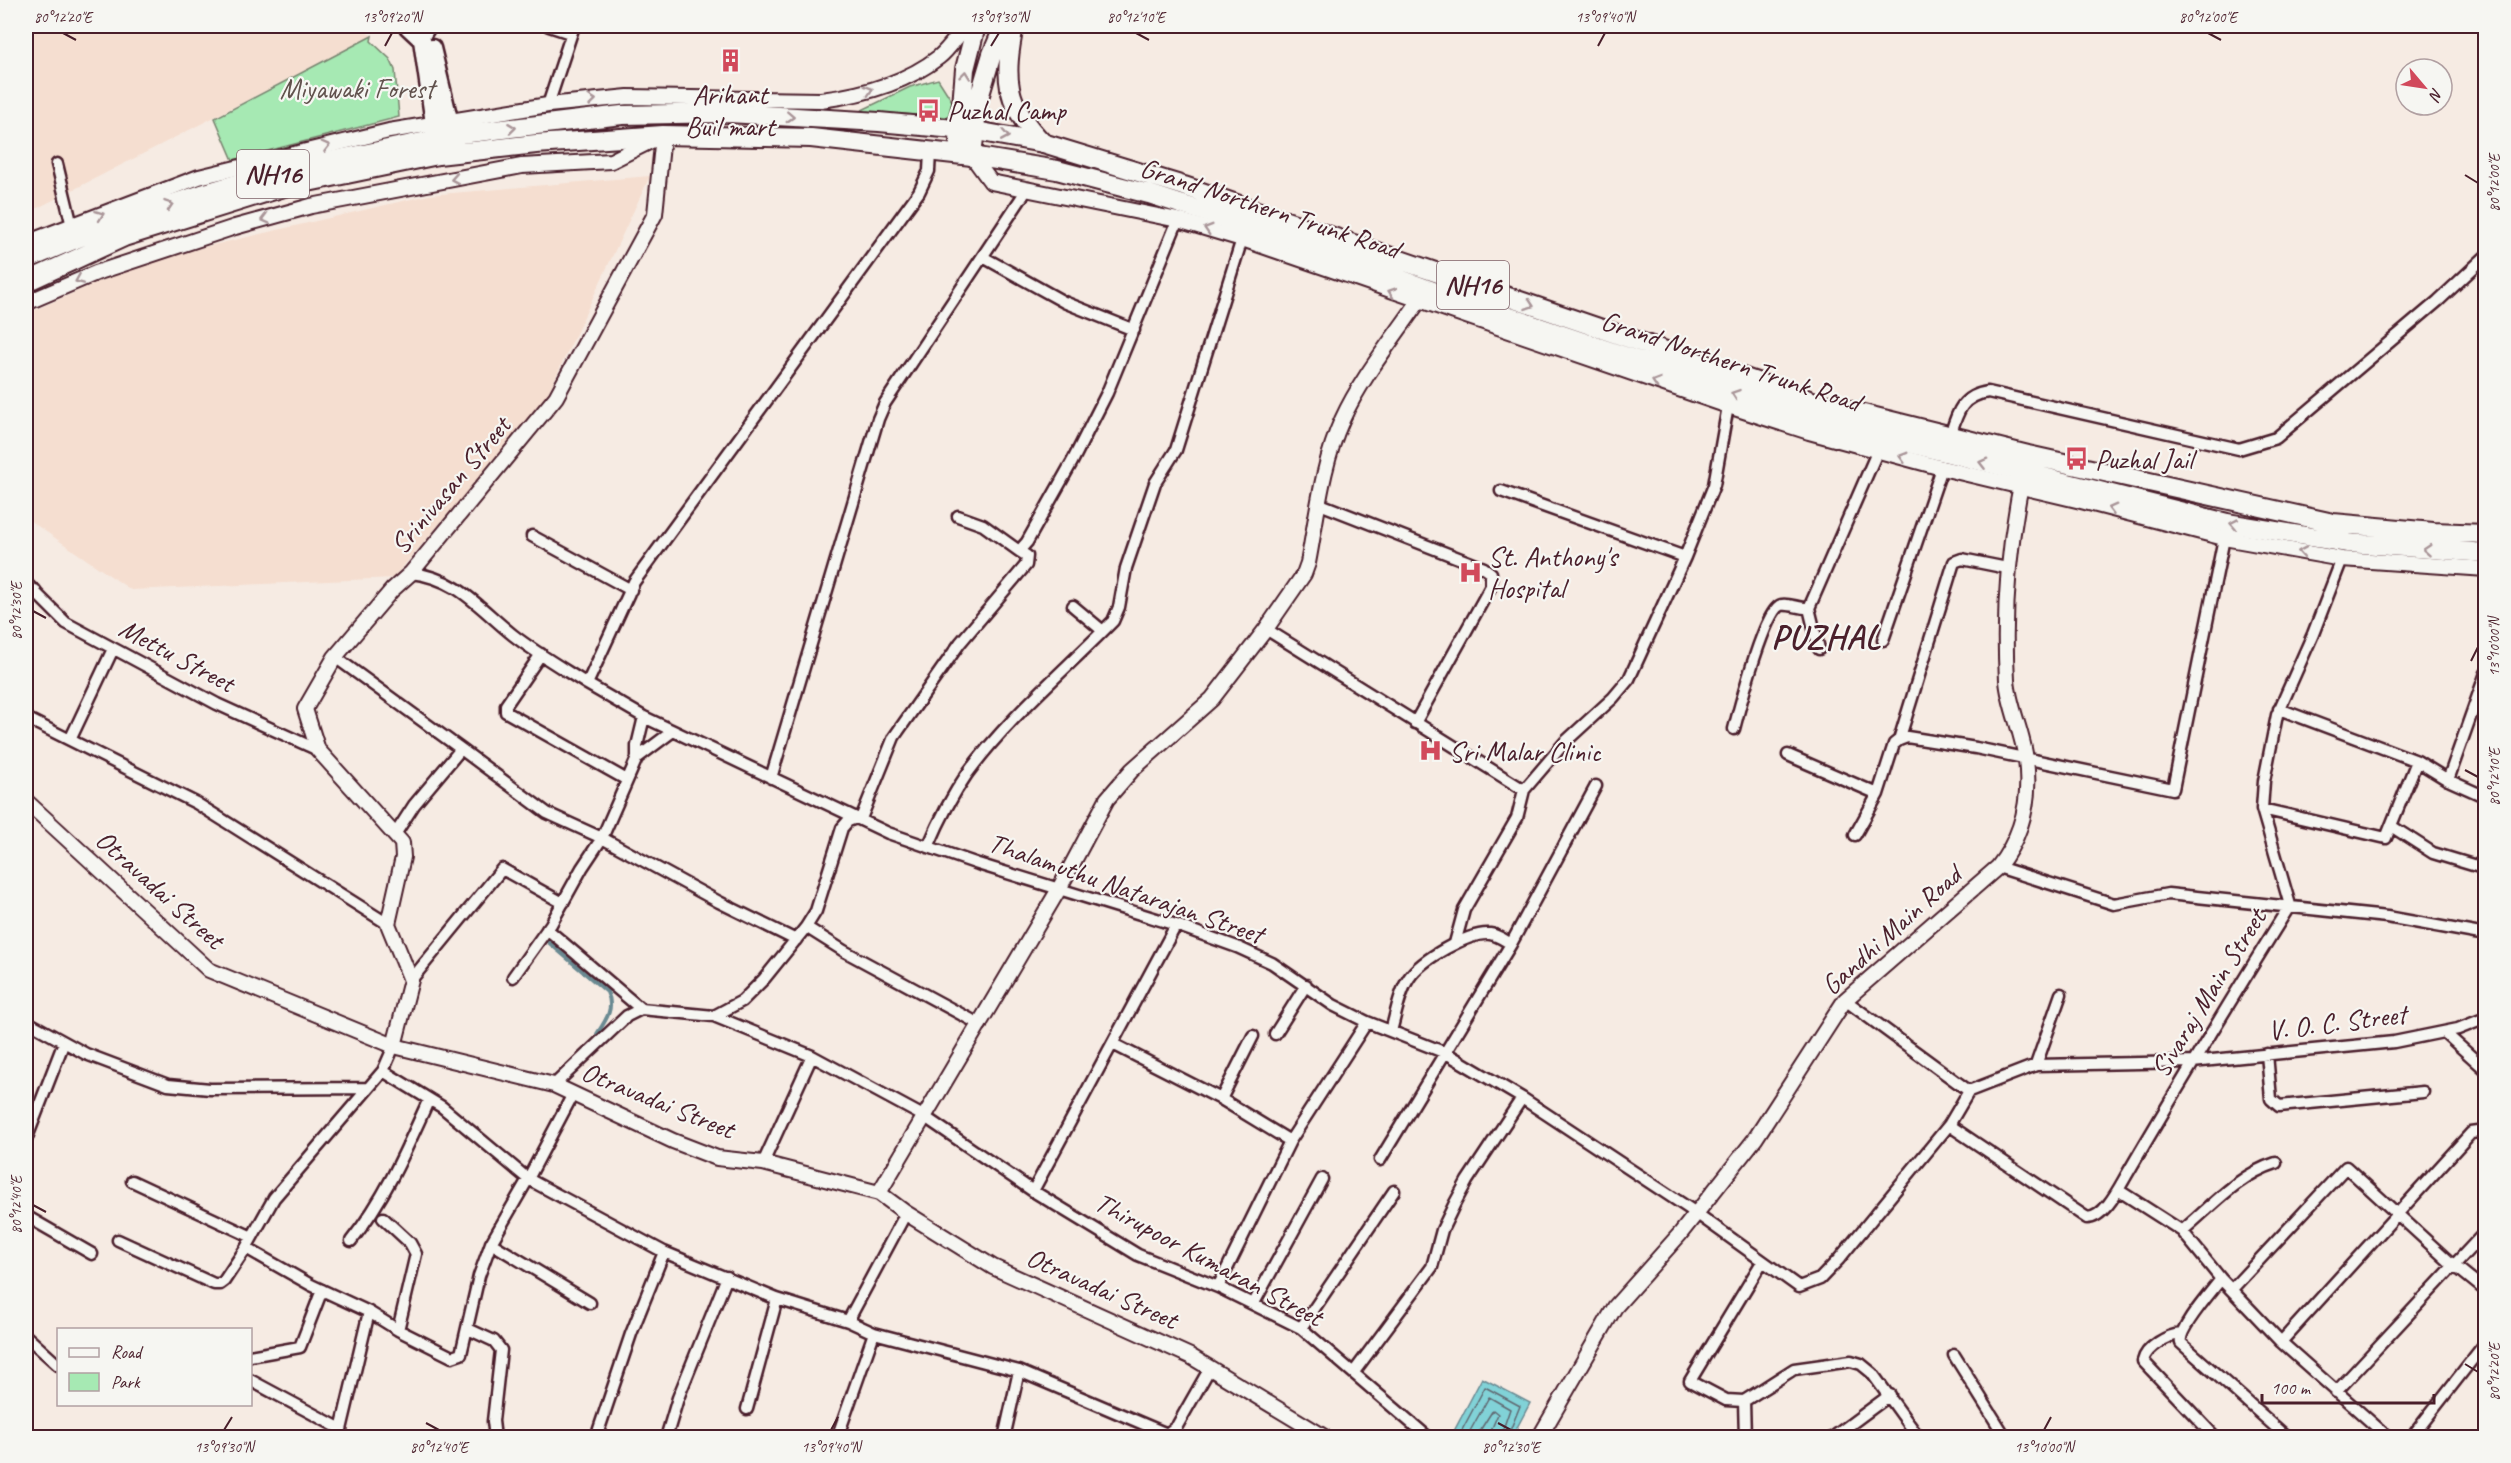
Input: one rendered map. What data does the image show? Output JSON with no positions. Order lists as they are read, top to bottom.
{
  "streets": {
    "main road": ["NH16", "Grand Northern Trunk Road"],
    "street": [
      "Srinivasan Street",
      "Mettu Street",
      "Thalamuthu Natarajan Street",
      "Otravadai Street",
      "Gandhi Main Road",
      "Sivaraj Main Street",
      "V. O. C. Street",
      "Thirupoor Kumaran Street"
    ]
  },
  "crossings": [
    ["Grand Northern Trunk Road", "Srinivasan Street"],
    ["Grand Northern Trunk Road", "Gandhi Main Road"],
    ["Srinivasan Street", "Mettu Street"],
    ["Srinivasan Street", "Thalamuthu Natarajan Street"],
    ["Thalamuthu Natarajan Street", "Gandhi Main Road"],
    ["Thalamuthu Natarajan Street", "Sivaraj Main Street"],
    ["Sivaraj Main Street", "V. O. C. Street"]
  ],
  "districts": ["PUZHAL"],
  "parks": ["Miyawaki Forest"],
  "places": {
    "building": ["Arihant Buil mart"],
    "bus stop": ["Puzhal Camp", "Puzhal Jail"],
    "hospital": ["St. Anthony's Hospital", "Sri Malar Clinic"]
  },
  "legend": ["Road", "Park"],
  "scale_bar": "100 m",
  "north": "bottom right",
  "coordinates": [
    "80°12'20\"E",
    "13°09'20\"N",
    "13°09'30\"N",
    "80°12'10\"E",
    "13°09'40\"N",
    "80°12'00\"E",
    "80°12'30\"E",
    "13°10'00\"N",
    "80°12'40\"E"
  ]
}
